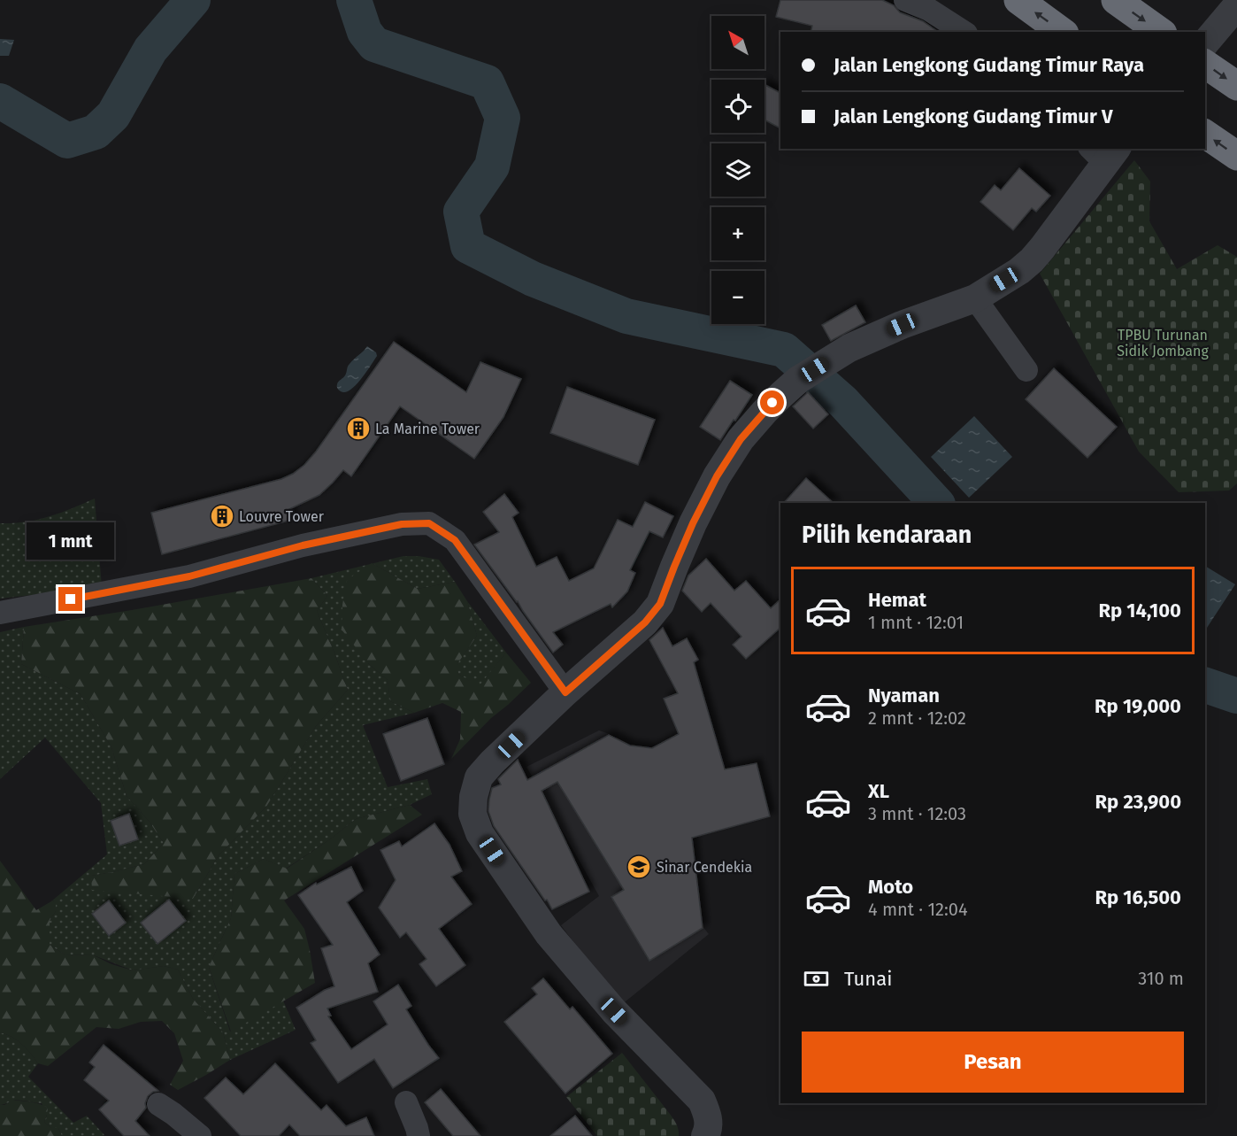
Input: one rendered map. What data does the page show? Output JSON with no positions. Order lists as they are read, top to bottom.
{
  "parks": ["TPBU Turunan Sidik Jombang"],
  "places": {
    "building": ["La Marine Tower", "Louvre Tower"],
    "school or university": ["Sinar Cendekia"]
  },
  "north": "top left",
  "page": {
    "map_buttons": ["+", "−"],
    "banner": ["Jalan Lengkong Gudang Timur Raya", "Jalan Lengkong Gudang Timur V"],
    "heading": "Pilih kendaraan",
    "bubble": "1 mnt",
    "list": [
      {
        "name": "Hemat",
        "note": "1 mnt · 12:01",
        "value": "Rp 14,100"
      },
      {
        "name": "Nyaman",
        "note": "2 mnt · 12:02",
        "value": "Rp 19,000"
      },
      {
        "name": "XL",
        "note": "3 mnt · 12:03",
        "value": "Rp 23,900"
      },
      {
        "name": "Moto",
        "note": "4 mnt · 12:04",
        "value": "Rp 16,500"
      }
    ],
    "pay": ["Tunai", "310 m"],
    "buttons": "Pesan"
  }
}
